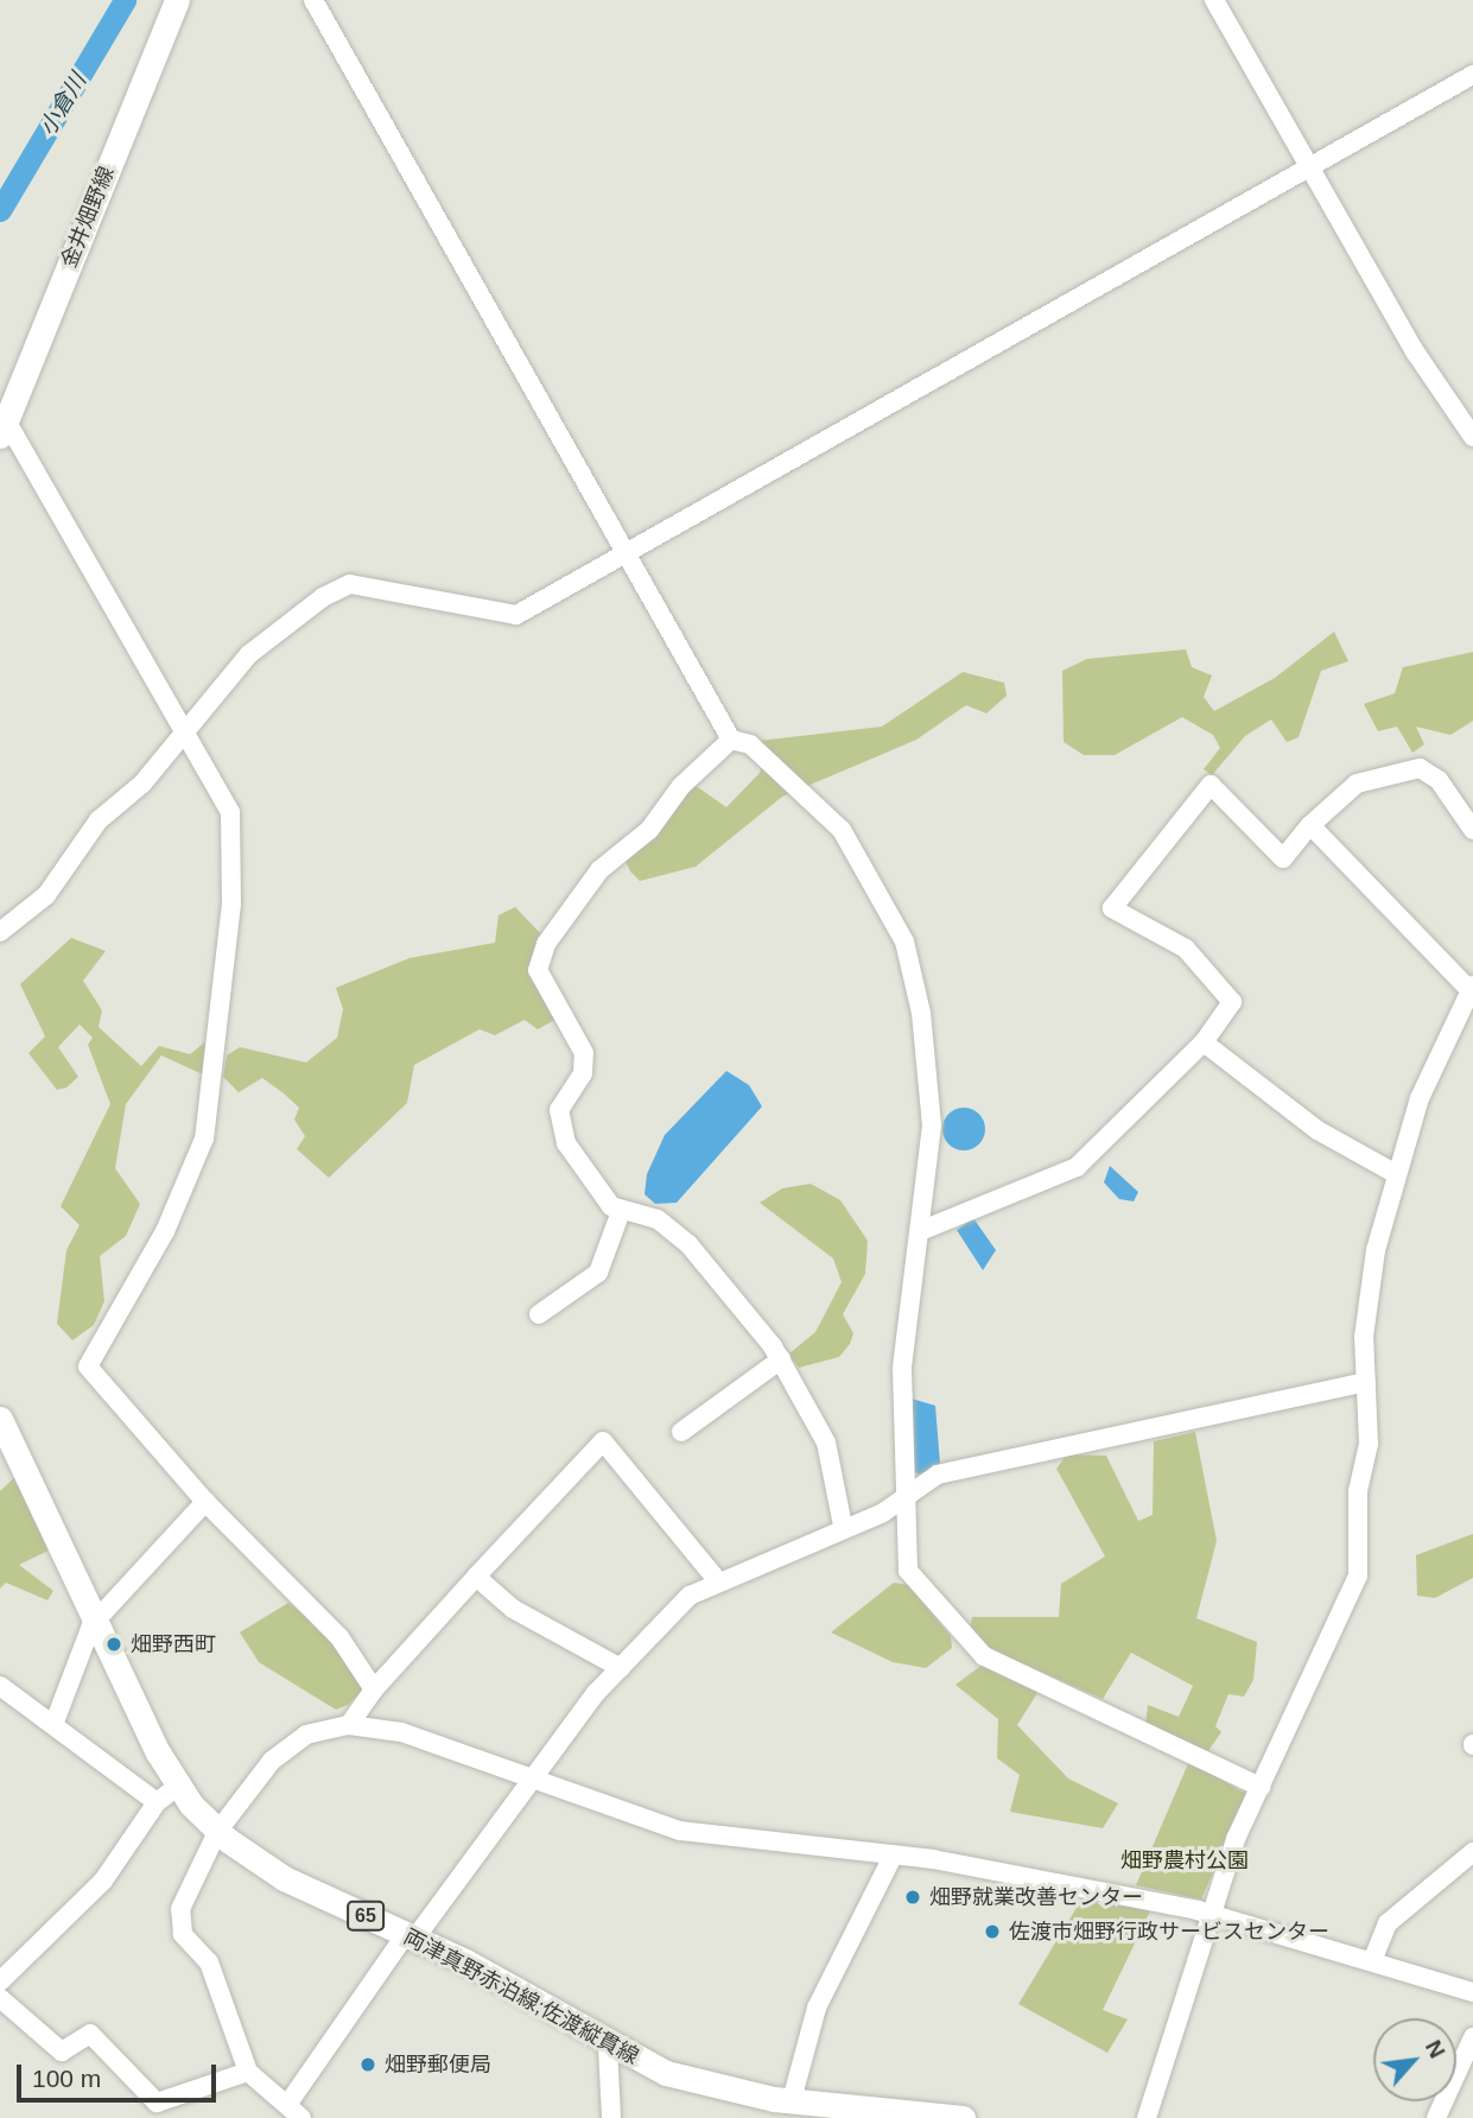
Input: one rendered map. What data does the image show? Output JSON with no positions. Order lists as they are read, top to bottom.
{
  "streets": {
    "main road": ["金井畑野線", "65", "両津真野赤泊線;佐渡縦貫線"]
  },
  "water": ["小倉川"],
  "parks": ["畑野農村公園"],
  "places": [
    "畑野西町",
    "畑野就業改善センター",
    "佐渡市畑野行政サービスセンター",
    "畑野郵便局"
  ],
  "scale_bar": "100 m",
  "north": "top right"
}
